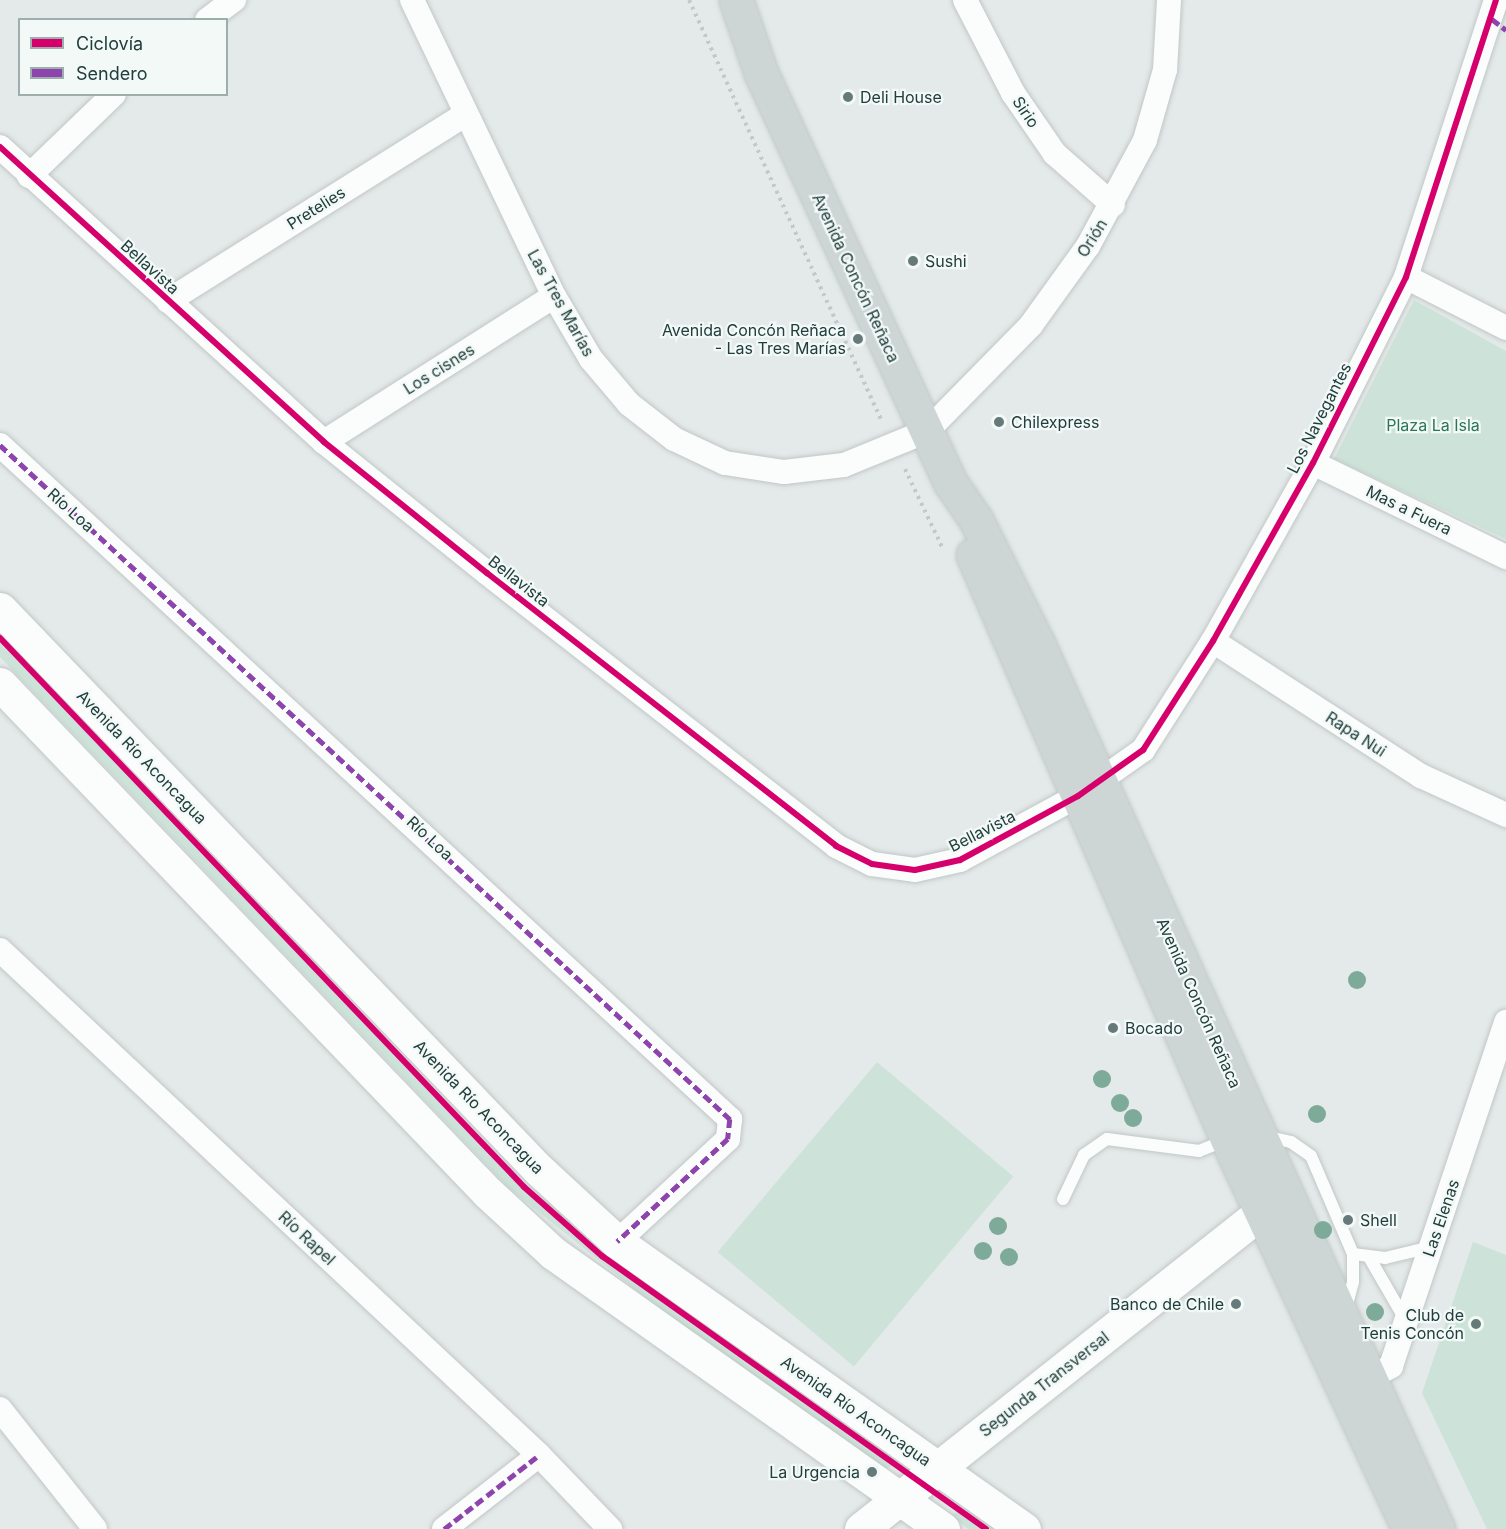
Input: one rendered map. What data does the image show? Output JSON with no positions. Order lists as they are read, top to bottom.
{
  "streets": {
    "main road": ["Avenida Concón Reñaca"],
    "street": [
      "Sirio",
      "Pretelies",
      "Orión",
      "Bellavista",
      "Las Tres Marías",
      "Los cisnes",
      "Los Navegantes",
      "Río Loa",
      "Mas a Fuera",
      "Rapa Nui",
      "Avenida Río Aconcagua",
      "Las Elenas",
      "Río Rapel",
      "Segunda Transversal"
    ]
  },
  "crossings": [
    ["Sirio", "Orión"],
    ["Pretelies", "Bellavista"],
    ["Pretelies", "Las Tres Marías"],
    ["Orión", "Avenida Concón Reñaca"],
    ["Orión", "Las Tres Marías"],
    ["Bellavista", "Avenida Concón Reñaca"],
    ["Bellavista", "Los cisnes"],
    ["Bellavista", "Los Navegantes"],
    ["Avenida Concón Reñaca", "Las Tres Marías"],
    ["Avenida Concón Reñaca", "Los Navegantes"],
    ["Avenida Concón Reñaca", "Las Elenas"],
    ["Avenida Concón Reñaca", "Segunda Transversal"],
    ["Las Tres Marías", "Los cisnes"],
    ["Los Navegantes", "Mas a Fuera"],
    ["Los Navegantes", "Rapa Nui"],
    ["Río Loa", "Avenida Río Aconcagua"],
    ["Avenida Río Aconcagua", "Segunda Transversal"]
  ],
  "parks": ["Plaza La Isla"],
  "places": [
    "Deli House",
    "Sushi",
    "Avenida Concón Reñaca - Las Tres Marías",
    "Chilexpress",
    "Bocado",
    "Shell",
    "Banco de Chile",
    "Club de Tenis Concón",
    "La Urgencia"
  ],
  "legend": ["Ciclovía", "Sendero"]
}
